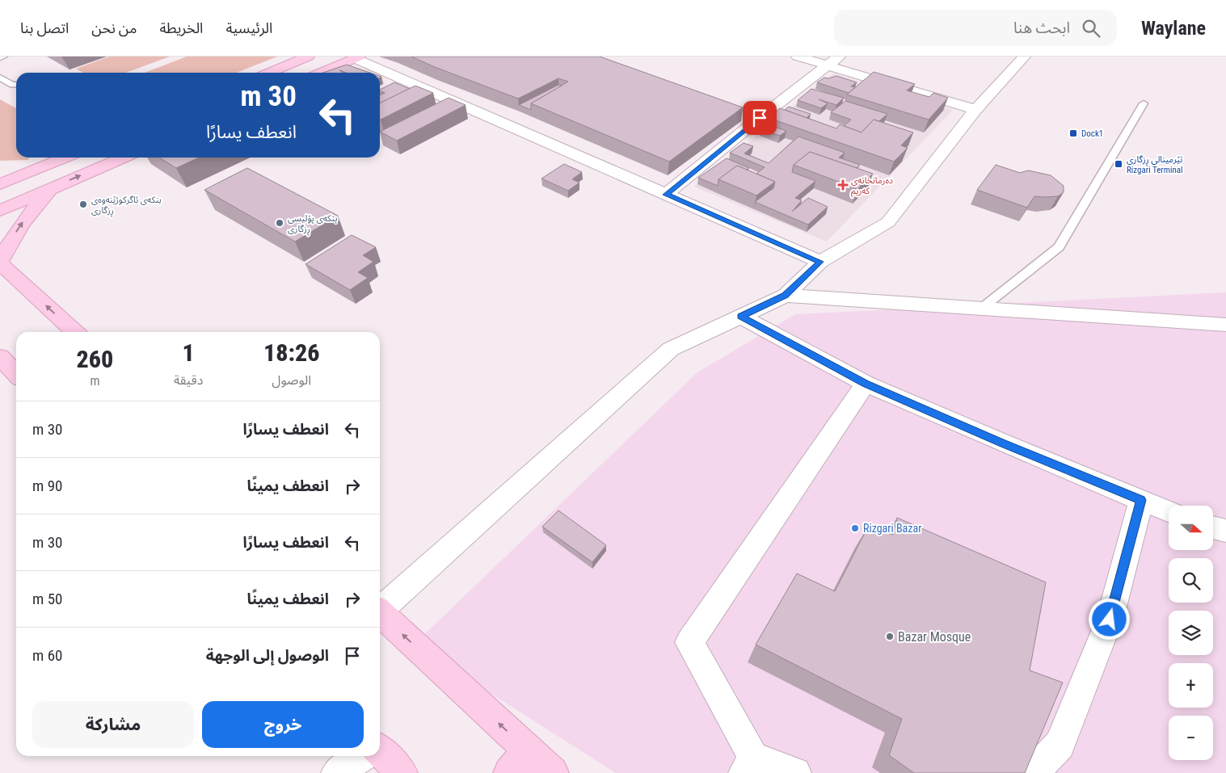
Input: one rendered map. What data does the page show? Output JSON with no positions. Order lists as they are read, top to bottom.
{
  "places": {
    "transit": ["Dock1", "تێرمینالی ڕزگاری Rizgari Terminal"],
    "health": ["دەرمانخانەی کەریم"],
    "other": [
      "بنکەی ئاگرکوژێنەوەی ڕزگاری",
      "بنکەی پۆلیسی ڕزگاری",
      "Rizgari Bazar",
      "Bazar Mosque"
    ]
  },
  "north": "right",
  "page": {
    "header": "Waylane",
    "search": "ابحث هنا",
    "nav": [
      "الرئيسية",
      "الخريطة",
      "من نحن",
      "اتصل بنا"
    ],
    "turn": ["30 m", "انعطف يسارًا"],
    "eta": [
      "18:26",
      "الوصول",
      "1",
      "دقيقة",
      "260",
      "m"
    ],
    "list": [
      {
        "name": "انعطف يسارًا",
        "value": "30 m"
      },
      {
        "name": "انعطف يمينًا",
        "value": "90 m"
      },
      {
        "name": "انعطف يسارًا",
        "value": "30 m"
      },
      {
        "name": "انعطف يمينًا",
        "value": "50 m"
      },
      {
        "name": "الوصول إلى الوجهة",
        "value": "60 m"
      }
    ],
    "map_buttons": ["+", "−"],
    "buttons": ["خروج", "مشاركة"]
  }
}
